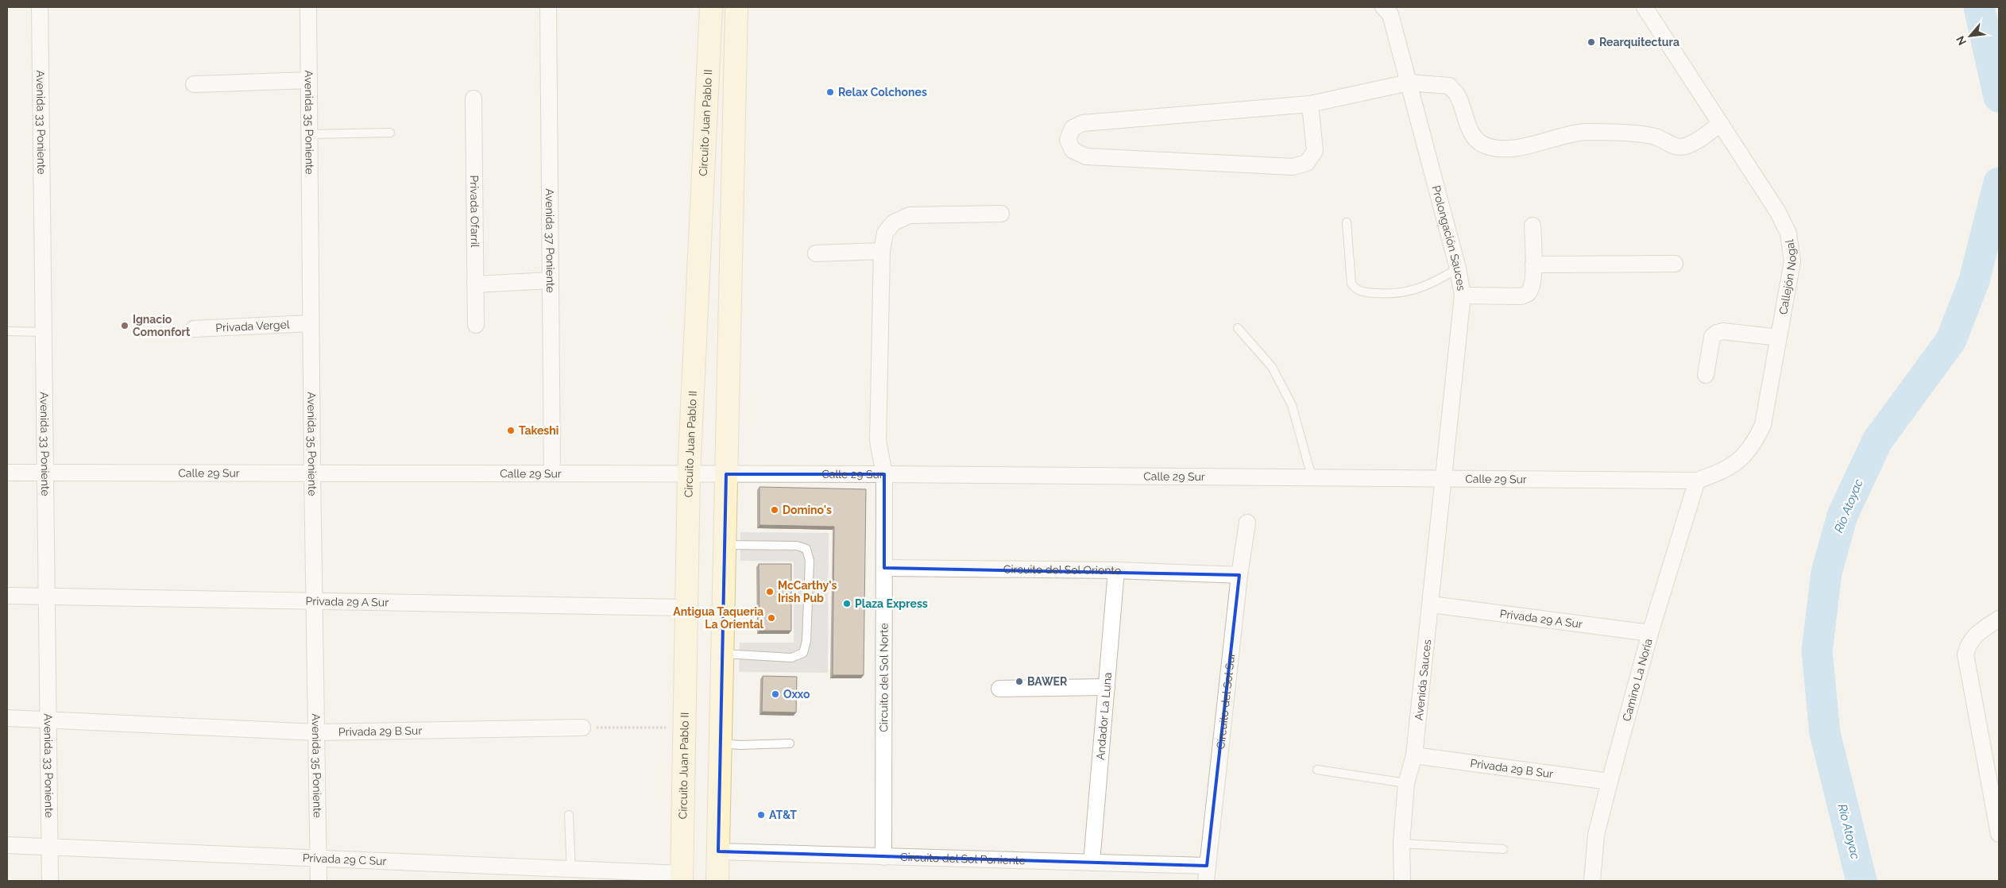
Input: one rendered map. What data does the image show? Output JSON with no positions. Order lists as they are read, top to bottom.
{
  "streets": {
    "main road": ["Circuito Juan Pablo II"],
    "street": [
      "Avenida 33 Poniente",
      "Avenida 35 Poniente",
      "Privada Ofarril",
      "Prolongación Sauces",
      "Avenida 37 Poniente",
      "Callejón Nogal",
      "Privada Vergel",
      "Calle 29 Sur",
      "Circuito del Sol Oriente",
      "Privada 29 A Sur",
      "Circuito del Sol Norte",
      "Avenida Sauces",
      "Camino La Noria",
      "Circuito del Sol Sur",
      "Andador La Luna",
      "Privada 29 B Sur",
      "Privada 29 C Sur",
      "Circuito del Sol Poniente"
    ]
  },
  "crossings": [
    ["Avenida 33 Poniente", "Calle 29 Sur"],
    ["Avenida 33 Poniente", "Privada 29 A Sur"],
    ["Avenida 33 Poniente", "Privada 29 B Sur"],
    ["Avenida 33 Poniente", "Privada 29 C Sur"],
    ["Avenida 35 Poniente", "Privada Vergel"],
    ["Avenida 35 Poniente", "Calle 29 Sur"],
    ["Avenida 35 Poniente", "Privada 29 A Sur"],
    ["Avenida 35 Poniente", "Privada 29 B Sur"],
    ["Avenida 35 Poniente", "Privada 29 C Sur"],
    ["Circuito Juan Pablo II", "Calle 29 Sur"],
    ["Circuito Juan Pablo II", "Privada 29 A Sur"],
    ["Circuito Juan Pablo II", "Privada 29 C Sur"],
    ["Prolongación Sauces", "Calle 29 Sur"],
    ["Prolongación Sauces", "Avenida Sauces"],
    ["Avenida 37 Poniente", "Calle 29 Sur"],
    ["Callejón Nogal", "Calle 29 Sur"],
    ["Callejón Nogal", "Camino La Noria"],
    ["Calle 29 Sur", "Circuito del Sol Norte"],
    ["Calle 29 Sur", "Avenida Sauces"],
    ["Calle 29 Sur", "Camino La Noria"],
    ["Circuito del Sol Oriente", "Circuito del Sol Norte"],
    ["Circuito del Sol Oriente", "Circuito del Sol Sur"],
    ["Circuito del Sol Oriente", "Andador La Luna"],
    ["Privada 29 A Sur", "Avenida Sauces"],
    ["Privada 29 A Sur", "Camino La Noria"],
    ["Circuito del Sol Norte", "Circuito del Sol Poniente"],
    ["Avenida Sauces", "Privada 29 B Sur"],
    ["Camino La Noria", "Privada 29 B Sur"],
    ["Circuito del Sol Sur", "Circuito del Sol Poniente"],
    ["Andador La Luna", "Circuito del Sol Poniente"]
  ],
  "water": ["Río Atoyac"],
  "places": [
    "Rearquitectura",
    "Relax Colchones",
    "Ignacio Comonfort",
    "Takeshi",
    "Domino's",
    "McCarthy's Irish Pub",
    "Plaza Express",
    "Antigua Taqueria La Oriental",
    "BAWER",
    "Oxxo",
    "AT&T"
  ],
  "north": "bottom left"
}
